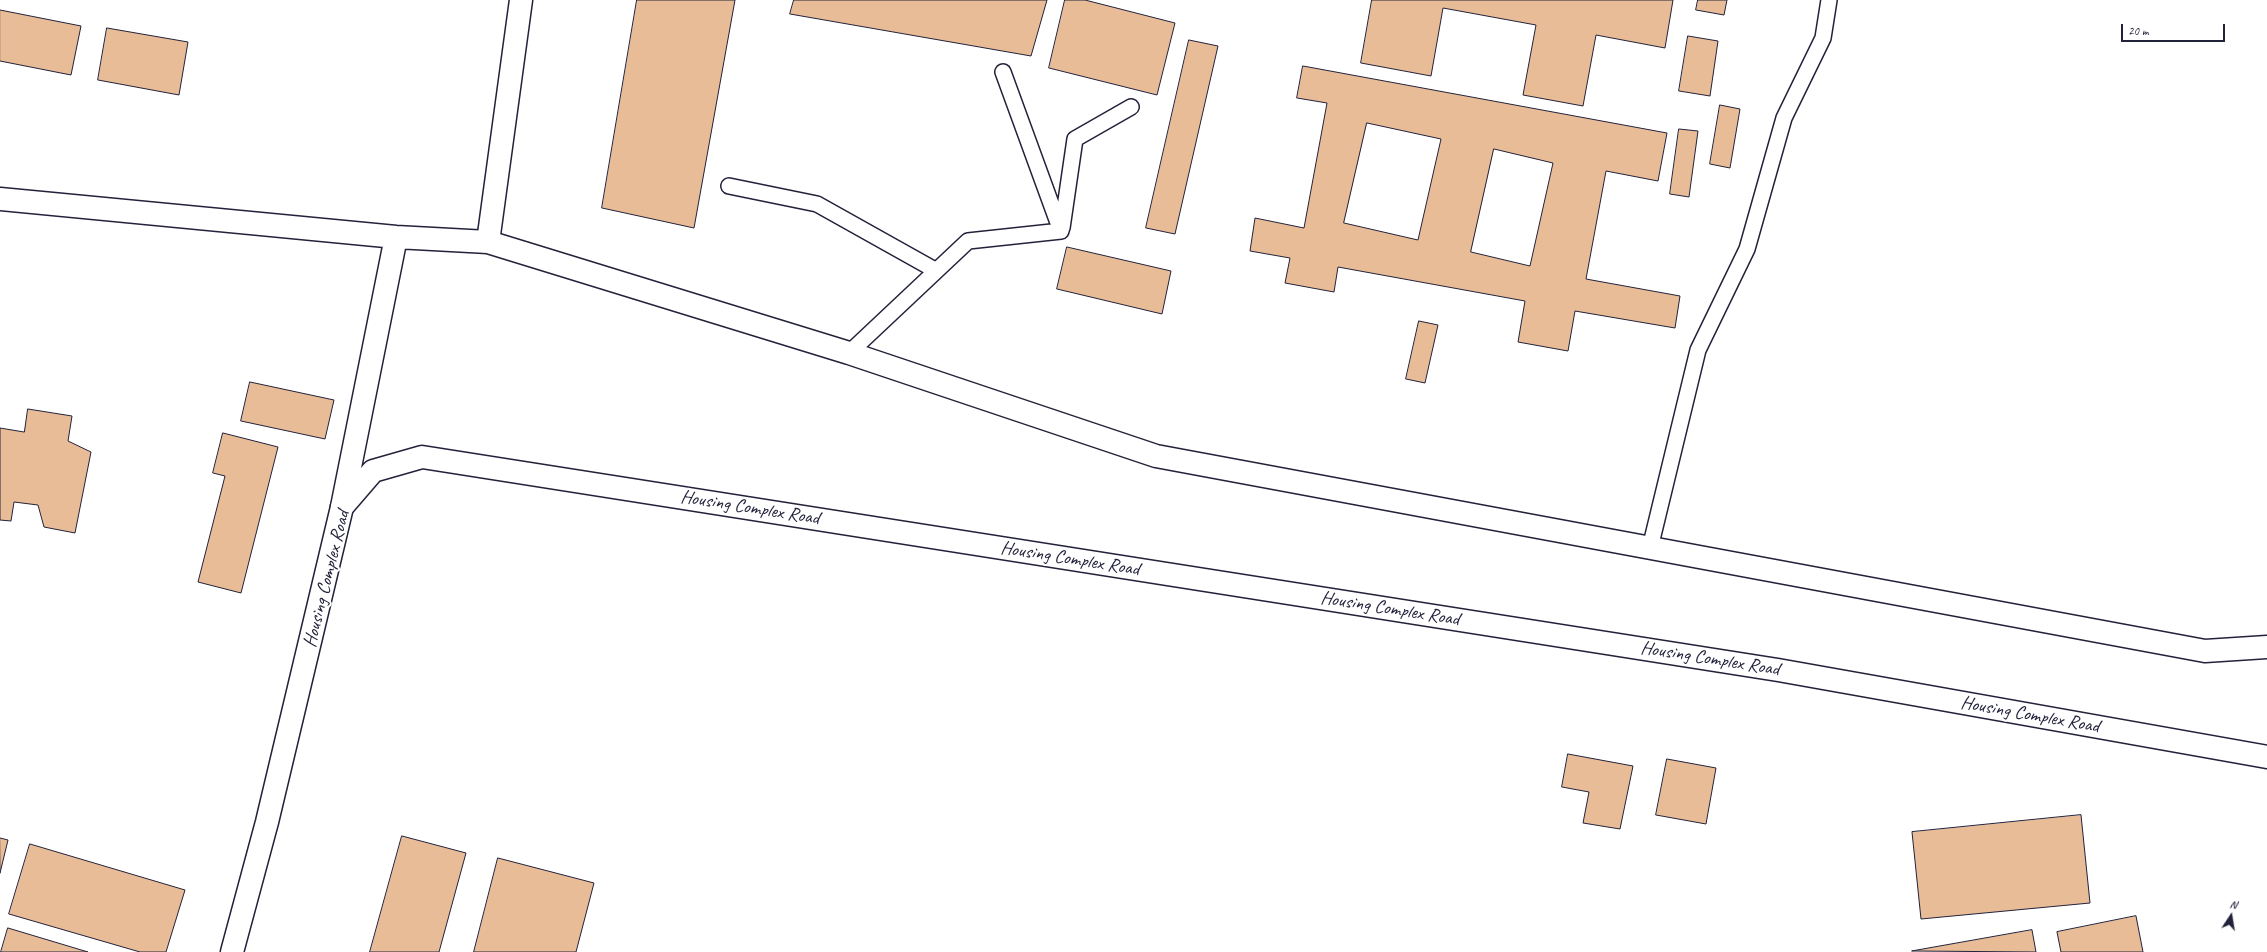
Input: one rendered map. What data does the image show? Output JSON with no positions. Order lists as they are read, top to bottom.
{
  "streets": {
    "street": ["Housing Complex Road"]
  },
  "scale_bar": "20 m",
  "north": "top"
}
